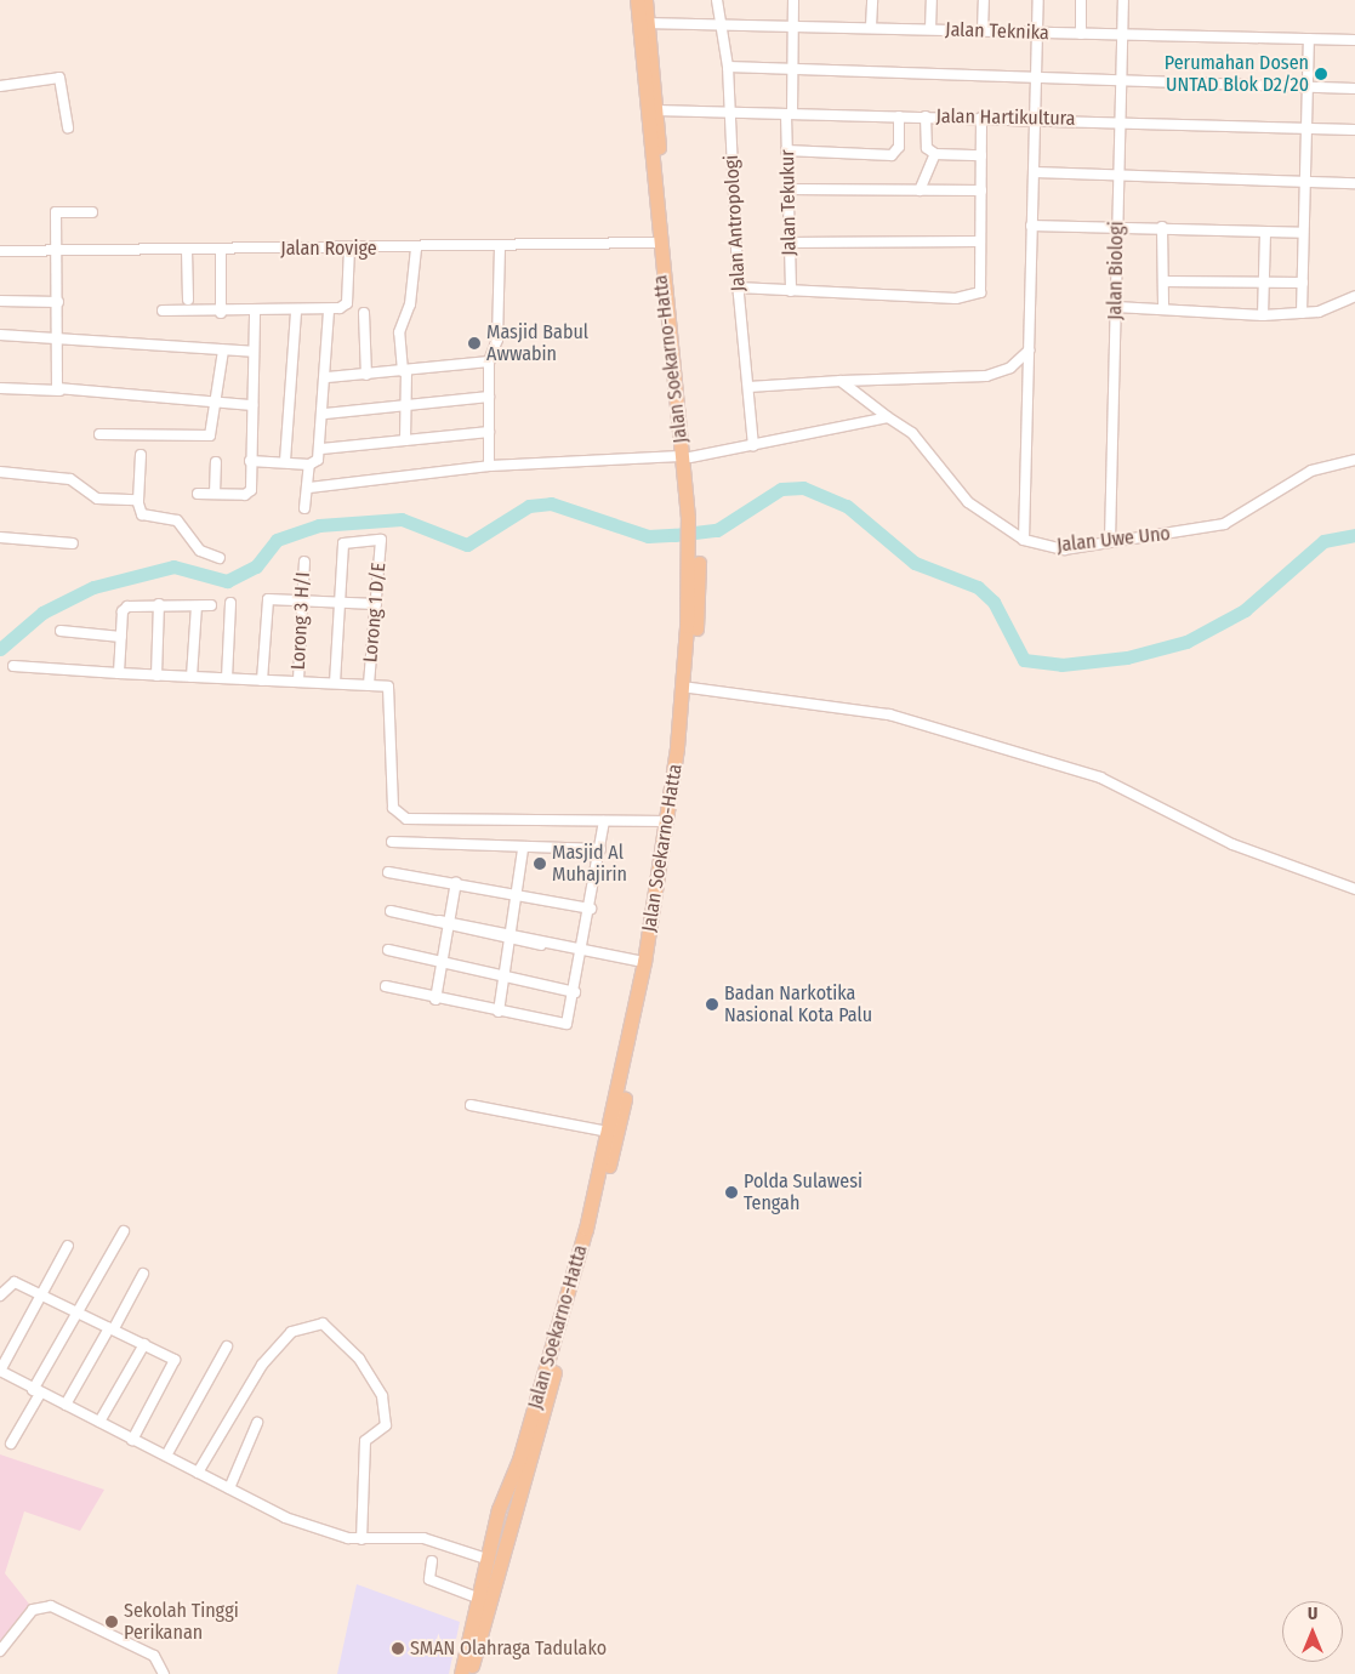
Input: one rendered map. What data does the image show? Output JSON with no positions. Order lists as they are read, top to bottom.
{
  "streets": {
    "main road": ["Jalan Soekarno-Hatta"],
    "street": [
      "Jalan Teknika",
      "Jalan Hartikultura",
      "Jalan Tekukur",
      "Jalan Antropologi",
      "Jalan Rovige",
      "Jalan Biologi",
      "Jalan Uwe Uno",
      "Lorong 1 D/E",
      "Lorong 3 H/I"
    ]
  },
  "crossings": [
    ["Jalan Teknika", "Jalan Tekukur"],
    ["Jalan Teknika", "Jalan Antropologi"],
    ["Jalan Teknika", "Jalan Biologi"],
    ["Jalan Teknika", "Jalan Soekarno-Hatta"],
    ["Jalan Hartikultura", "Jalan Tekukur"],
    ["Jalan Hartikultura", "Jalan Antropologi"],
    ["Jalan Hartikultura", "Jalan Biologi"],
    ["Jalan Hartikultura", "Jalan Soekarno-Hatta"],
    ["Jalan Rovige", "Jalan Soekarno-Hatta"],
    ["Jalan Biologi", "Jalan Uwe Uno"]
  ],
  "places": [
    "Perumahan Dosen UNTAD Blok D2/20",
    "Masjid Babul Awwabin",
    "Masjid Al Muhajirin",
    "Badan Narkotika Nasional Kota Palu",
    "Polda Sulawesi Tengah",
    "Sekolah Tinggi Perikanan",
    "SMAN Olahraga Tadulako"
  ],
  "north": "top"
}
